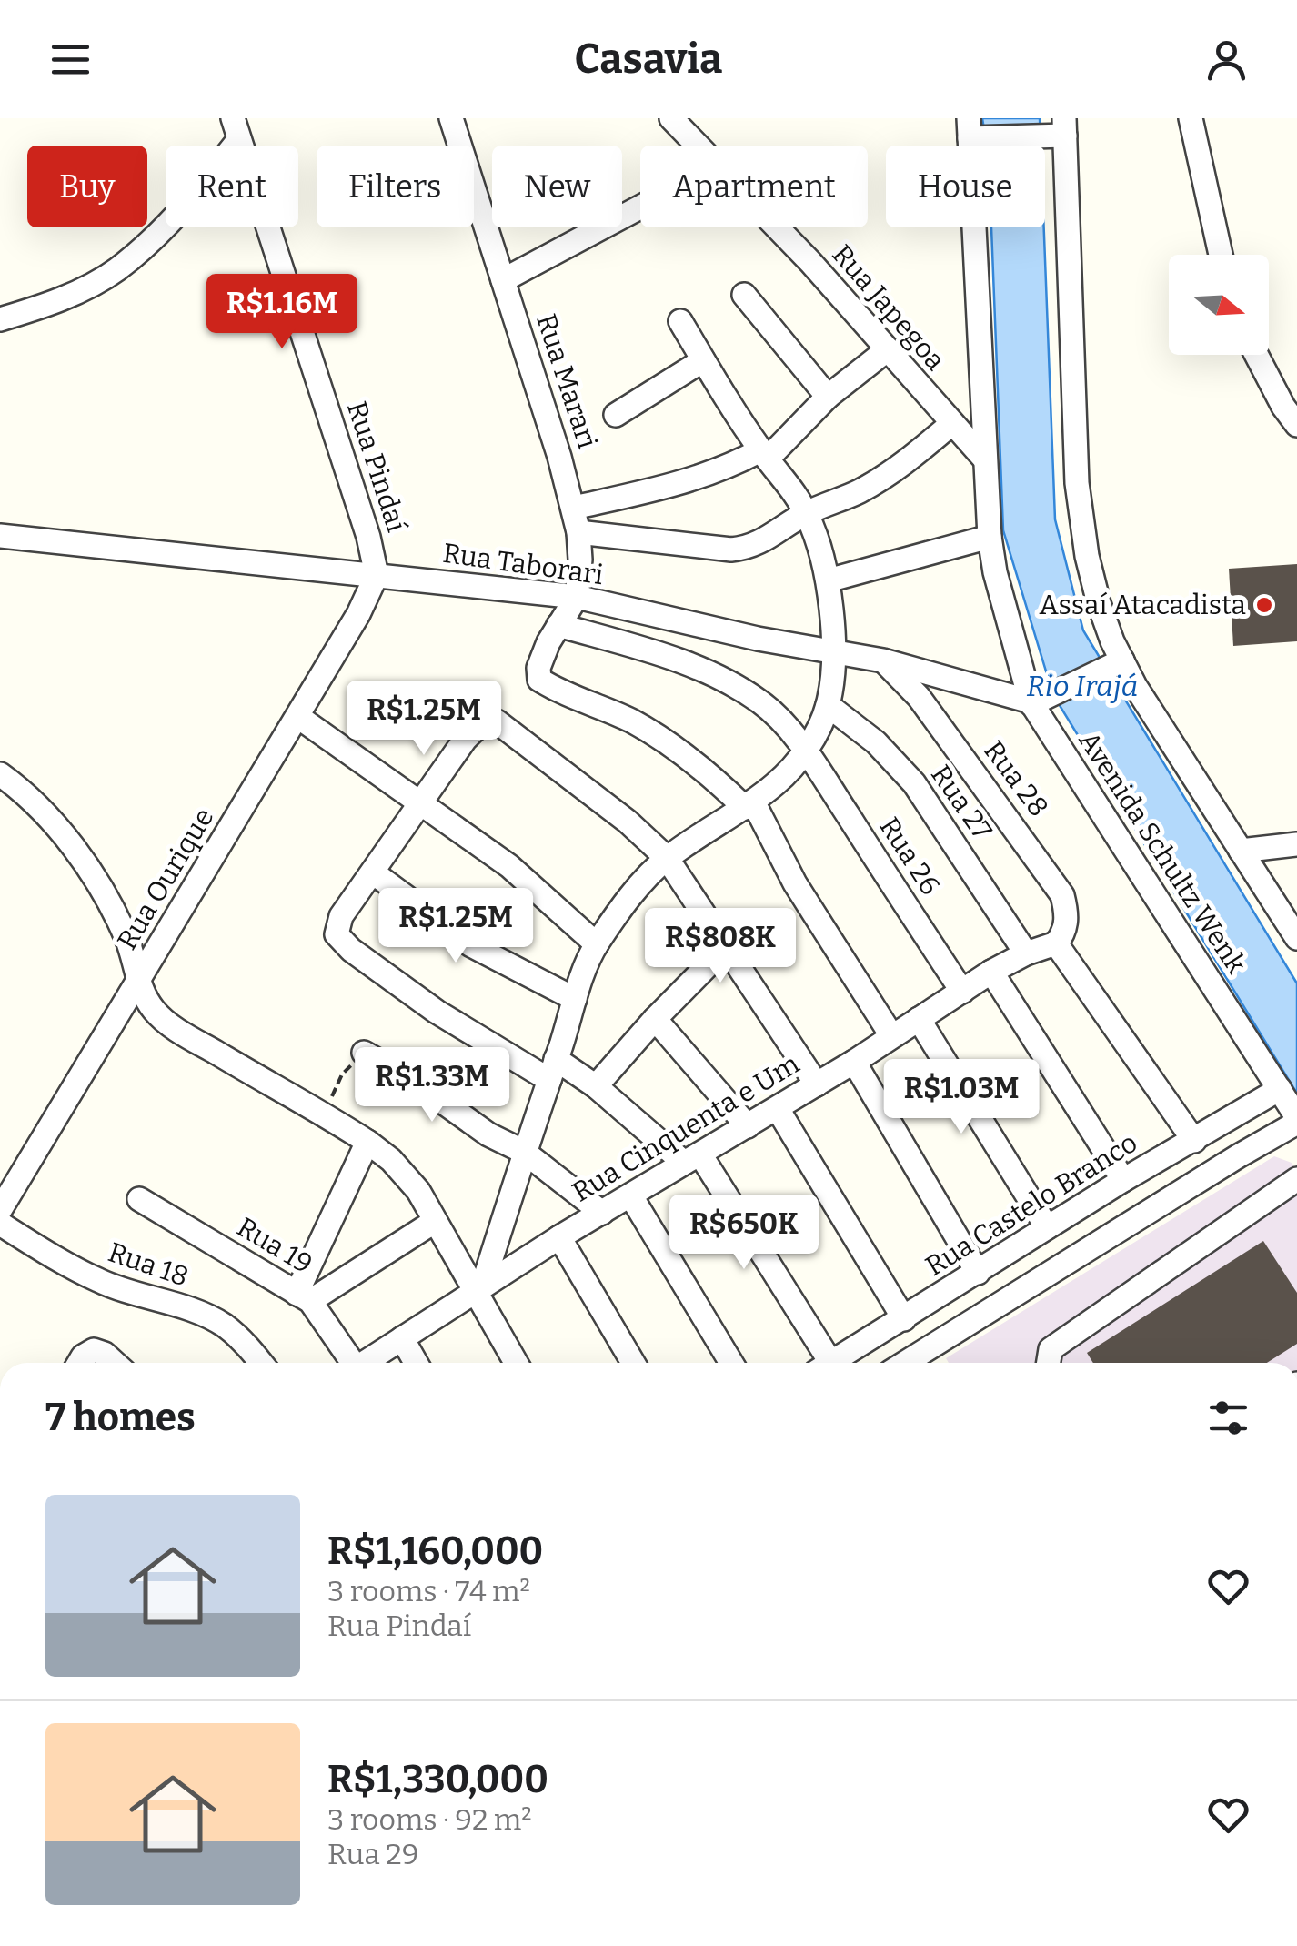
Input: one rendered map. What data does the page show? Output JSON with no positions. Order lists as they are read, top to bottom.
{
  "streets": {
    "street": [
      "Rua Japegoa",
      "Rua Marari",
      "Rua Pindaí",
      "Rua Taborari",
      "Rua 28",
      "Rua 27",
      "Avenida Schultz Wenk",
      "Rua 26",
      "Rua Ourique",
      "Rua Cinquenta e Um",
      "Rua Castelo Branco",
      "Rua 19",
      "Rua 18"
    ]
  },
  "crossings": [
    ["Rua Japegoa", "Avenida Schultz Wenk"],
    ["Rua Marari", "Rua Taborari"],
    ["Rua Marari", "Rua 26"],
    ["Rua Pindaí", "Rua Taborari"],
    ["Rua Pindaí", "Rua Ourique"],
    ["Rua Taborari", "Rua 28"],
    ["Rua Taborari", "Avenida Schultz Wenk"],
    ["Rua Taborari", "Rua Ourique"],
    ["Rua 28", "Rua Cinquenta e Um"],
    ["Rua 27", "Rua Cinquenta e Um"],
    ["Avenida Schultz Wenk", "Rua Castelo Branco"],
    ["Rua 26", "Rua Cinquenta e Um"]
  ],
  "water": ["Rio Irajá"],
  "places": ["Assaí Atacadista"],
  "north": "right",
  "page": {
    "header": "Casavia",
    "chip": [
      "Buy",
      "Rent",
      "Filters",
      "New",
      "Apartment",
      "House"
    ],
    "price": [
      "R$1.16M",
      "R$1.25M",
      "R$1.25M",
      "R$808K",
      "R$1.33M",
      "R$1.03M",
      "R$650K"
    ],
    "heading": "7 homes",
    "list": [
      {
        "name": "R$1,160,000",
        "note": "3 rooms · 74 m² · Rua Pindaí"
      },
      {
        "name": "R$1,330,000",
        "note": "3 rooms · 92 m² · Rua 29"
      }
    ]
  }
}
